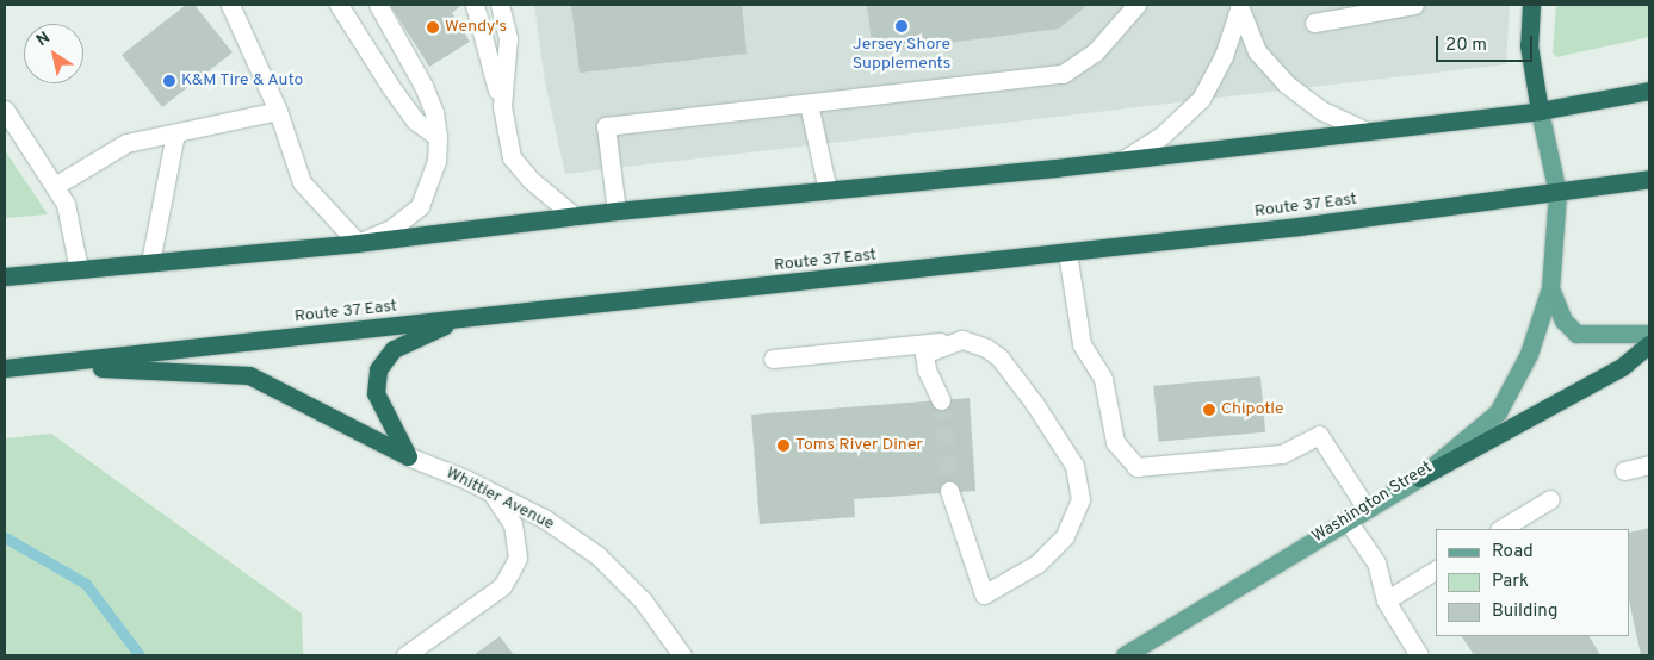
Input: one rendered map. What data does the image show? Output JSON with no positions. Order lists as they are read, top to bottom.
{
  "streets": {
    "highway": ["Route 37 East"],
    "main road": ["Washington Street"],
    "street": ["Whittier Avenue"]
  },
  "crossings": [
    ["Route 37 East", "Washington Street"]
  ],
  "places": [
    "Jersey Shore Supplements",
    "Wendy's",
    "K&M Tire & Auto",
    "Chipotle",
    "Toms River Diner"
  ],
  "legend": ["Road", "Park", "Building"],
  "scale_bar": "20 m",
  "north": "top left"
}
